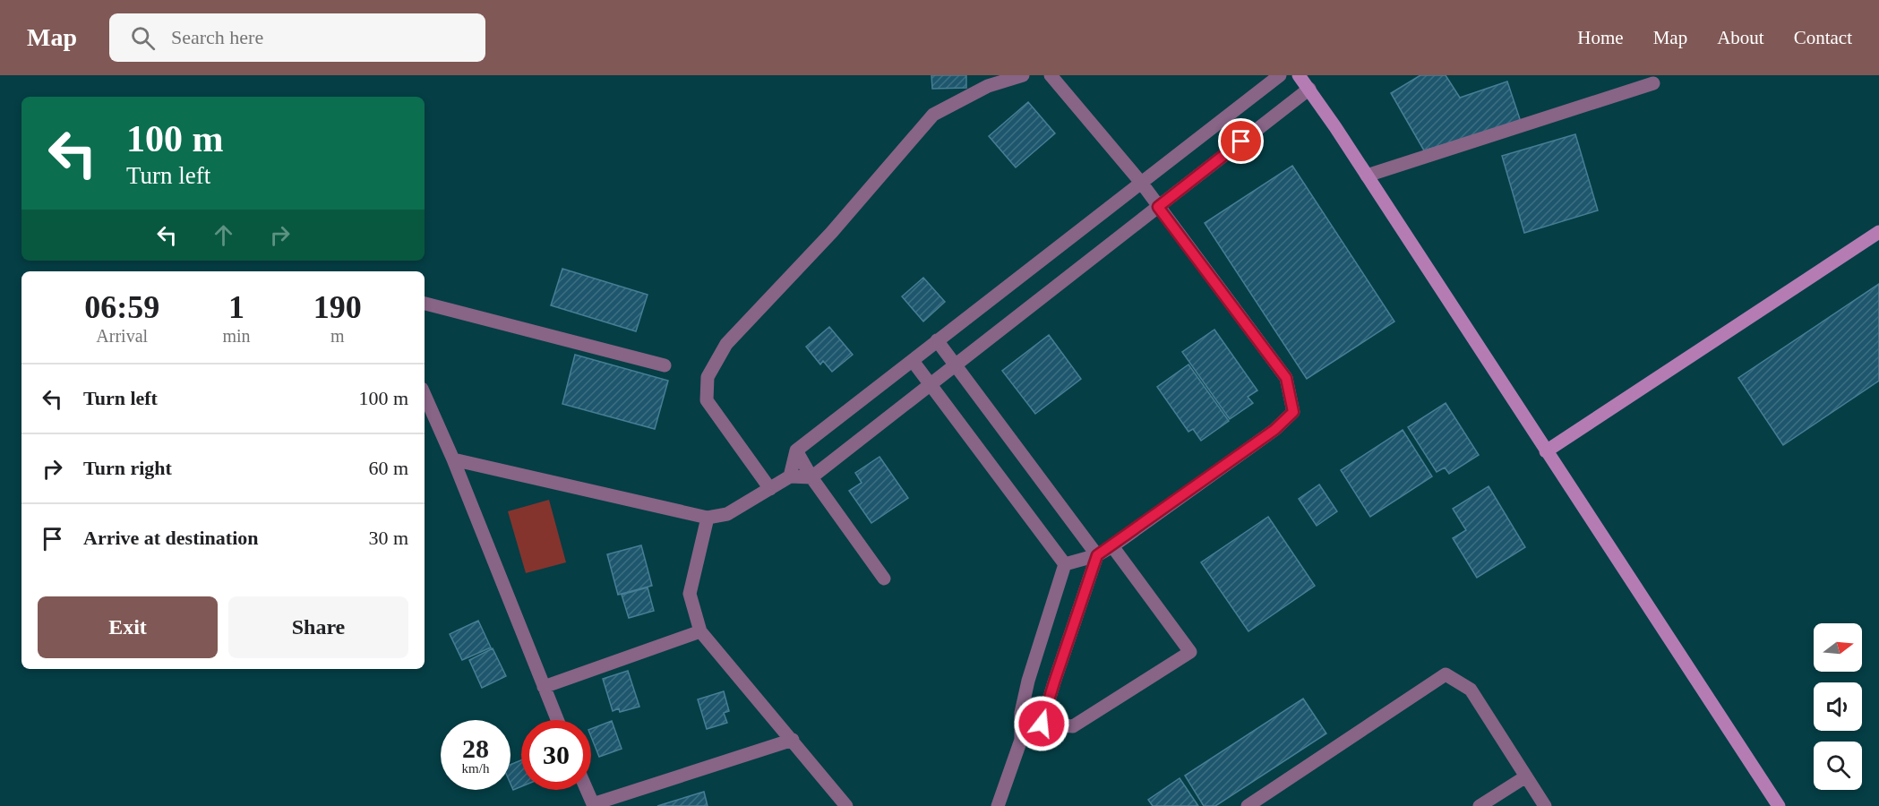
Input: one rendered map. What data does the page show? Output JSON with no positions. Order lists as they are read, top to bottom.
{
  "north": "right",
  "page": {
    "header": "Map",
    "search": "Search here",
    "nav": [
      "Home",
      "Map",
      "About",
      "Contact"
    ],
    "turn": ["100 m", "Turn left"],
    "eta": [
      "06:59",
      "Arrival",
      "1",
      "min",
      "190",
      "m"
    ],
    "list": [
      {
        "name": "Turn left",
        "value": "100 m"
      },
      {
        "name": "Turn right",
        "value": "60 m"
      },
      {
        "name": "Arrive at destination",
        "value": "30 m"
      }
    ],
    "buttons": ["Exit", "Share"],
    "speed": "28 km/h",
    "limit": "30"
  }
}
